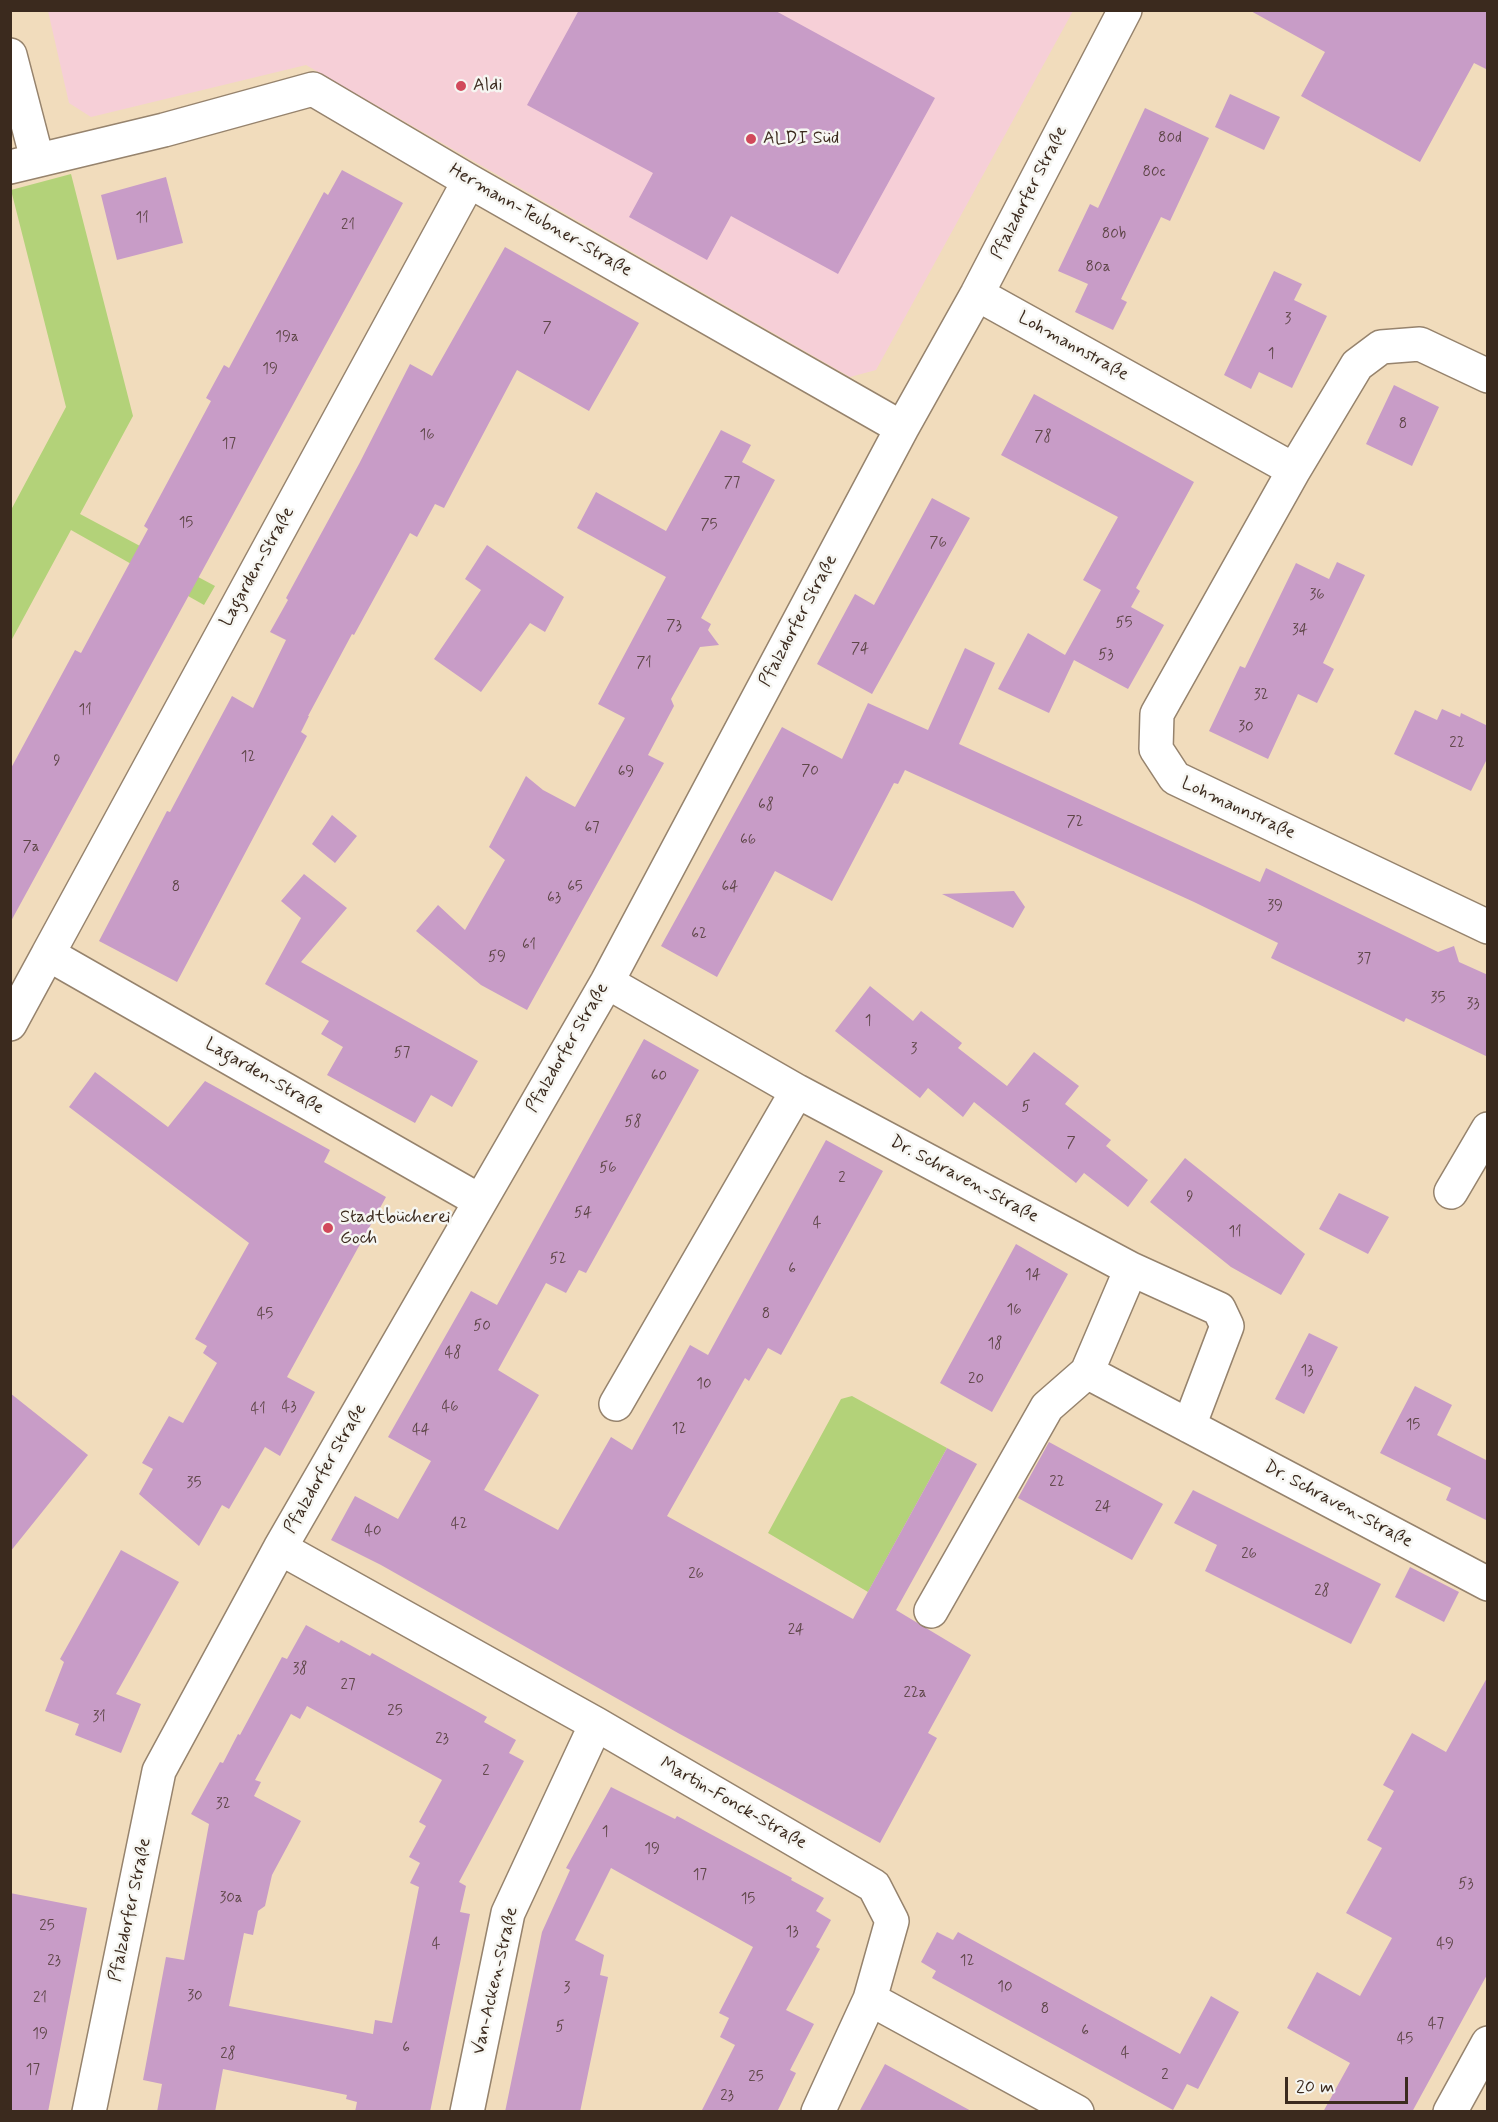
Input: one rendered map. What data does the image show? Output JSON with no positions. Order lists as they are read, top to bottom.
{
  "streets": {
    "street": [
      "Pfalzdorfer Straße",
      "Hermann-Teubner-Straße",
      "Lohmannstraße",
      "Lagarden-Straße",
      "Dr. Schraven-Straße",
      "Martin-Fonck-Straße",
      "Van-Acken-Straße"
    ]
  },
  "crossings": [
    ["Pfalzdorfer Straße", "Hermann-Teubner-Straße"],
    ["Pfalzdorfer Straße", "Lohmannstraße"],
    ["Pfalzdorfer Straße", "Lagarden-Straße"],
    ["Pfalzdorfer Straße", "Dr. Schraven-Straße"],
    ["Pfalzdorfer Straße", "Martin-Fonck-Straße"],
    ["Hermann-Teubner-Straße", "Lagarden-Straße"],
    ["Martin-Fonck-Straße", "Van-Acken-Straße"]
  ],
  "places": ["Aldi", "ALDI Süd", "Stadtbücherei Goch"],
  "house_numbers": [
    "80d",
    "80c",
    "11",
    "21",
    "80b",
    "80a",
    "3",
    "7",
    "19a",
    "1",
    "19",
    "8",
    "16",
    "78",
    "17",
    "77",
    "15",
    "75",
    "76",
    "36",
    "55",
    "73",
    "34",
    "74",
    "53",
    "71",
    "32",
    "11",
    "30",
    "22",
    "12",
    "9",
    "70",
    "69",
    "68",
    "72",
    "67",
    "66",
    "7a",
    "8",
    "65",
    "64",
    "63",
    "39",
    "62",
    "61",
    "59",
    "37",
    "35",
    "33",
    "1",
    "3",
    "57",
    "60",
    "5",
    "58",
    "7",
    "56",
    "2",
    "9",
    "54",
    "4",
    "11",
    "52",
    "6",
    "14",
    "16",
    "45",
    "8",
    "50",
    "18",
    "48",
    "13",
    "20",
    "10",
    "43",
    "46",
    "41",
    "15",
    "12",
    "44",
    "22",
    "35",
    "24",
    "42",
    "40",
    "26",
    "26",
    "28",
    "24",
    "38",
    "27",
    "22a",
    "25",
    "31",
    "23",
    "2",
    "32",
    "1",
    "19",
    "17",
    "53",
    "30a",
    "15",
    "25",
    "13",
    "4",
    "49",
    "23",
    "12",
    "10",
    "3",
    "30",
    "21",
    "8",
    "47",
    "5",
    "6",
    "19",
    "45",
    "6",
    "4",
    "28",
    "17",
    "2",
    "25",
    "23"
  ],
  "scale_bar": "20 m"
}
